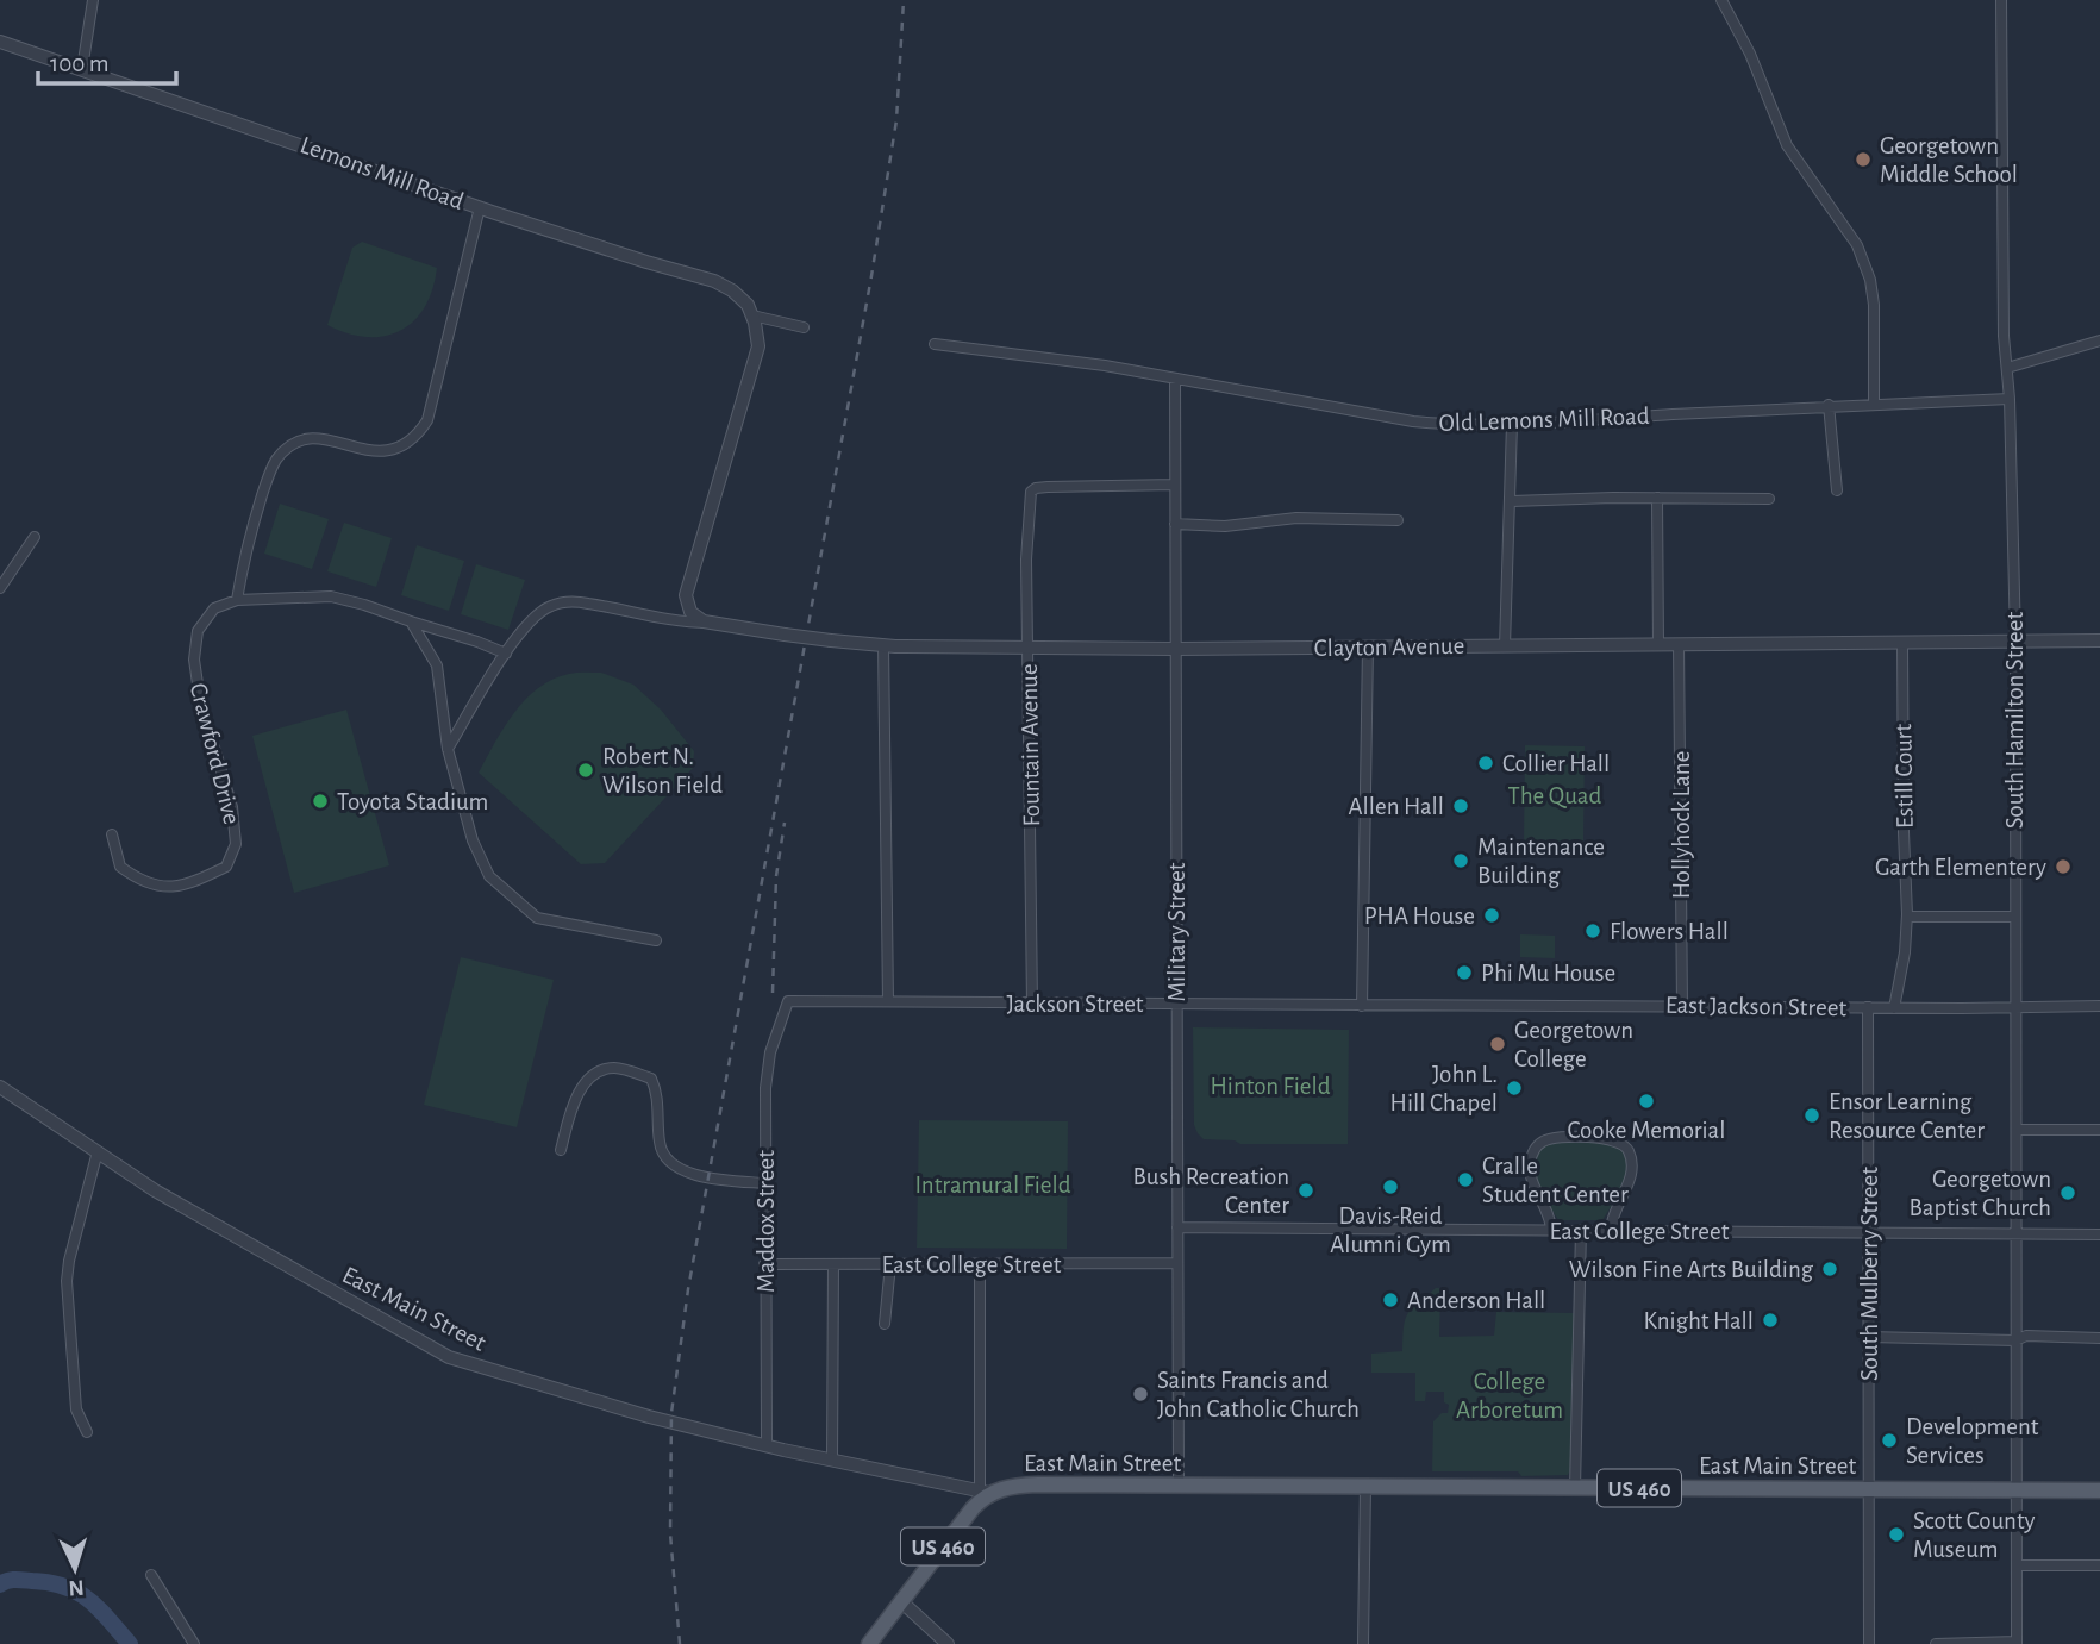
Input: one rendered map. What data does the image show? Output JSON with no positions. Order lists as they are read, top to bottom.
{
  "streets": {
    "main road": ["East Main Street", "US 460"],
    "street": [
      "Lemons Mill Road",
      "Old Lemons Mill Road",
      "Clayton Avenue",
      "South Hamilton Street",
      "Fountain Avenue",
      "Crawford Drive",
      "Estill Court",
      "Hollyhock Lane",
      "Military Street",
      "Jackson Street",
      "East Jackson Street",
      "Maddox Street",
      "East College Street",
      "South Mulberry Street"
    ]
  },
  "crossings": [
    ["Old Lemons Mill Road", "South Hamilton Street"],
    ["Old Lemons Mill Road", "Military Street"],
    ["Clayton Avenue", "South Hamilton Street"],
    ["Clayton Avenue", "Fountain Avenue"],
    ["Clayton Avenue", "Estill Court"],
    ["Clayton Avenue", "Hollyhock Lane"],
    ["Clayton Avenue", "Military Street"],
    ["South Hamilton Street", "East Jackson Street"],
    ["South Hamilton Street", "East College Street"],
    ["South Hamilton Street", "East Main Street"],
    ["Fountain Avenue", "Military Street"],
    ["Fountain Avenue", "Jackson Street"],
    ["Estill Court", "East Jackson Street"],
    ["Hollyhock Lane", "East Jackson Street"],
    ["Military Street", "Jackson Street"],
    ["Military Street", "East College Street"],
    ["Military Street", "East Main Street"],
    ["Jackson Street", "East Jackson Street"],
    ["Jackson Street", "Maddox Street"],
    ["East Jackson Street", "South Mulberry Street"],
    ["Maddox Street", "East College Street"],
    ["Maddox Street", "East Main Street"],
    ["East College Street", "South Mulberry Street"],
    ["South Mulberry Street", "East Main Street"],
    ["East Main Street", "US 460"]
  ],
  "parks": [
    "The Quad",
    "Hinton Field",
    "Intramural Field",
    "College Arboretum"
  ],
  "places": [
    "Georgetown Middle School",
    "Collier Hall",
    "Robert N. Wilson Field",
    "Toyota Stadium",
    "Allen Hall",
    "Maintenance Building",
    "Garth Elementery",
    "PHA House",
    "Flowers Hall",
    "Phi Mu House",
    "Georgetown College",
    "John L. Hill Chapel",
    "Cooke Memorial",
    "Ensor Learning Resource Center",
    "Cralle Student Center",
    "Davis-Reid Alumni Gym",
    "Bush Recreation Center",
    "Georgetown Baptist Church",
    "Wilson Fine Arts Building",
    "Anderson Hall",
    "Knight Hall",
    "Saints Francis and John Catholic Church",
    "Development Services",
    "Scott County Museum"
  ],
  "scale_bar": "100 m",
  "north": "bottom"
}
